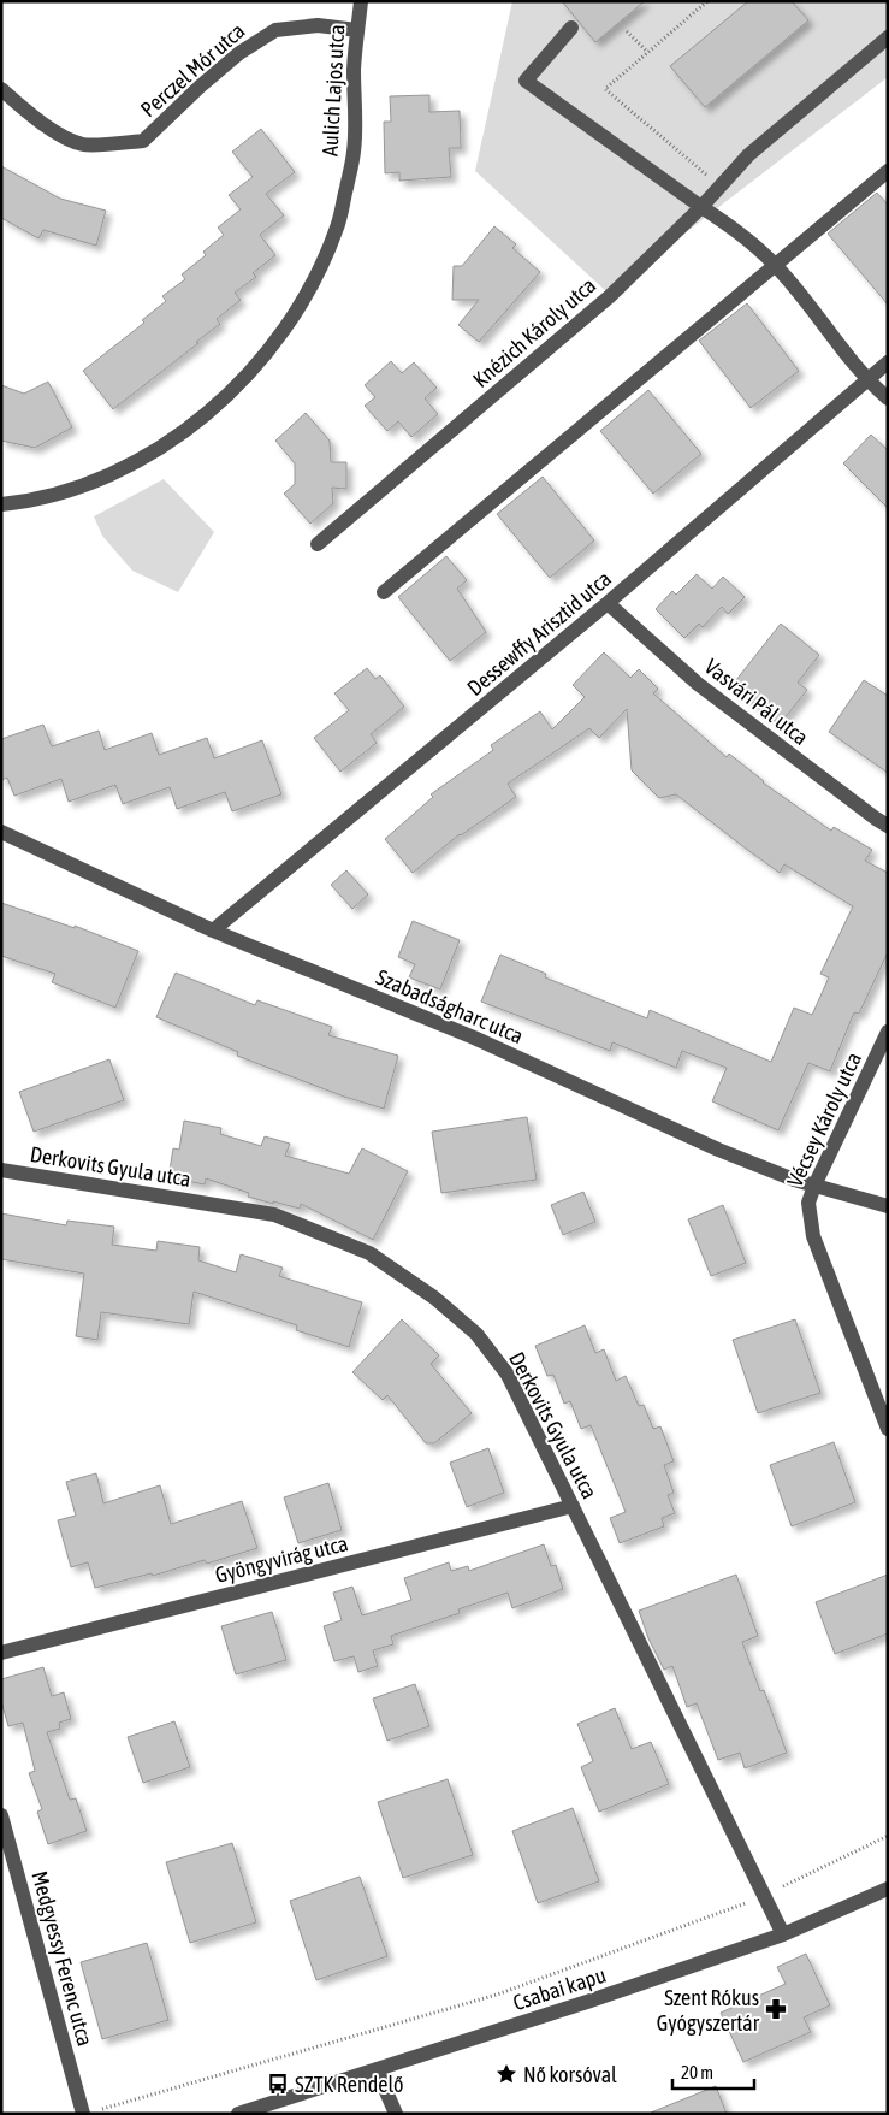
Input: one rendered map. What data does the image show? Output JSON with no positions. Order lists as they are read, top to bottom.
{
  "streets": {
    "street": [
      "Perczel Mór utca",
      "Aulich Lajos utca",
      "Knézich Károly utca",
      "Dessewffy Arisztid utca",
      "Vasvári Pál utca",
      "Szabadságharc utca",
      "Vécsey Károly utca",
      "Derkovits Gyula utca",
      "Gyöngyvirág utca",
      "Medgyessy Ferenc utca",
      "Csabai kapu"
    ]
  },
  "crossings": [
    ["Perczel Mór utca", "Aulich Lajos utca"],
    ["Dessewffy Arisztid utca", "Vasvári Pál utca"],
    ["Dessewffy Arisztid utca", "Szabadságharc utca"],
    ["Szabadságharc utca", "Vécsey Károly utca"],
    ["Derkovits Gyula utca", "Gyöngyvirág utca"],
    ["Derkovits Gyula utca", "Csabai kapu"]
  ],
  "places": {
    "pharmacy": ["Szent Rókus Gyógyszertár"],
    "place": ["Nő korsóval"],
    "bus stop": ["SZTK Rendelő"]
  },
  "scale_bar": "20 m"
}
